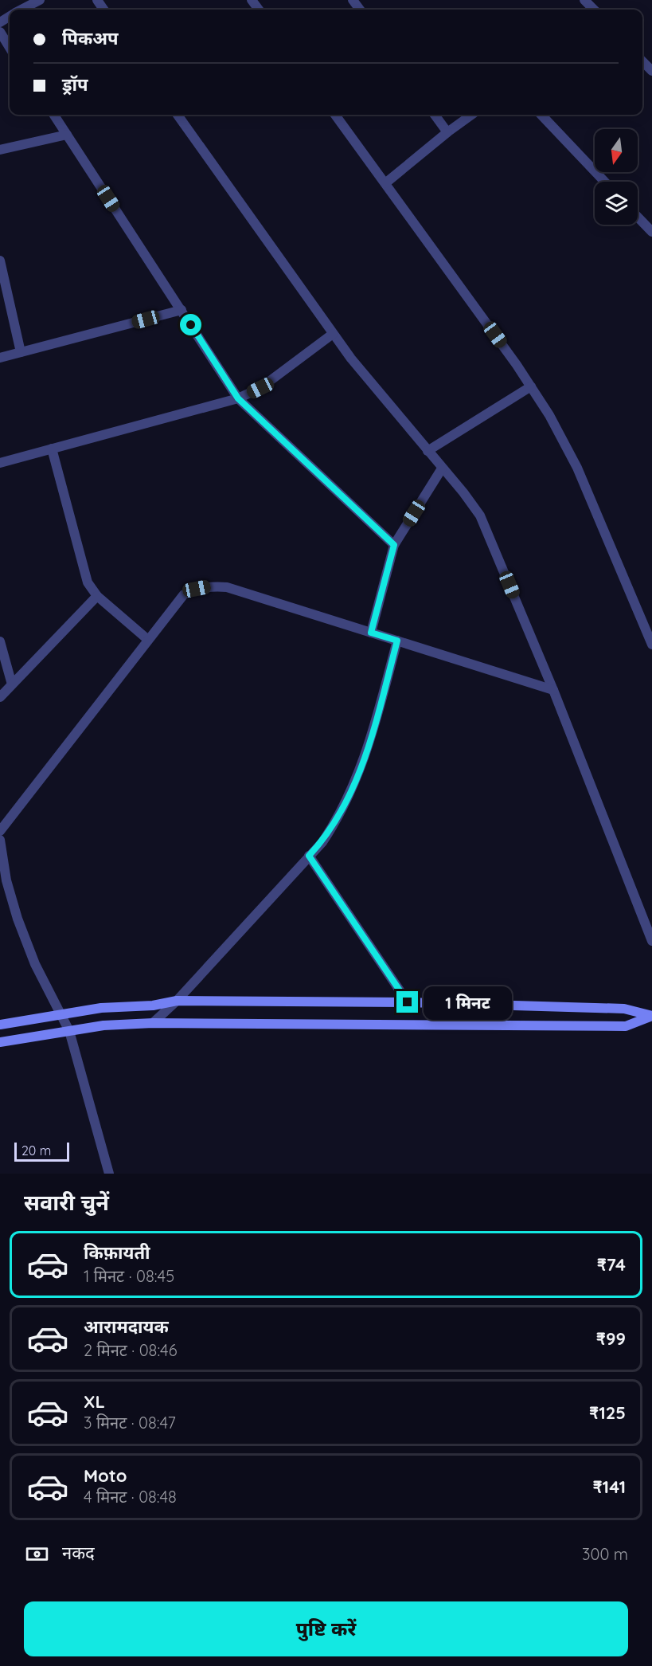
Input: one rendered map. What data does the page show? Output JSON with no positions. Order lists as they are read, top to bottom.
{
  "scale_bar": "20 m",
  "north": "bottom",
  "page": {
    "banner": ["पिकअप", "ड्रॉप"],
    "bubble": "1 मिनट",
    "scale": "20 m",
    "heading": "सवारी चुनें",
    "list": [
      {
        "name": "किफ़ायती",
        "note": "1 मिनट · 08:45",
        "value": "₹74"
      },
      {
        "name": "आरामदायक",
        "note": "2 मिनट · 08:46",
        "value": "₹99"
      },
      {
        "name": "XL",
        "note": "3 मिनट · 08:47",
        "value": "₹125"
      },
      {
        "name": "Moto",
        "note": "4 मिनट · 08:48",
        "value": "₹141"
      }
    ],
    "pay": ["नकद", "300 m"],
    "buttons": "पुष्टि करें"
  }
}
